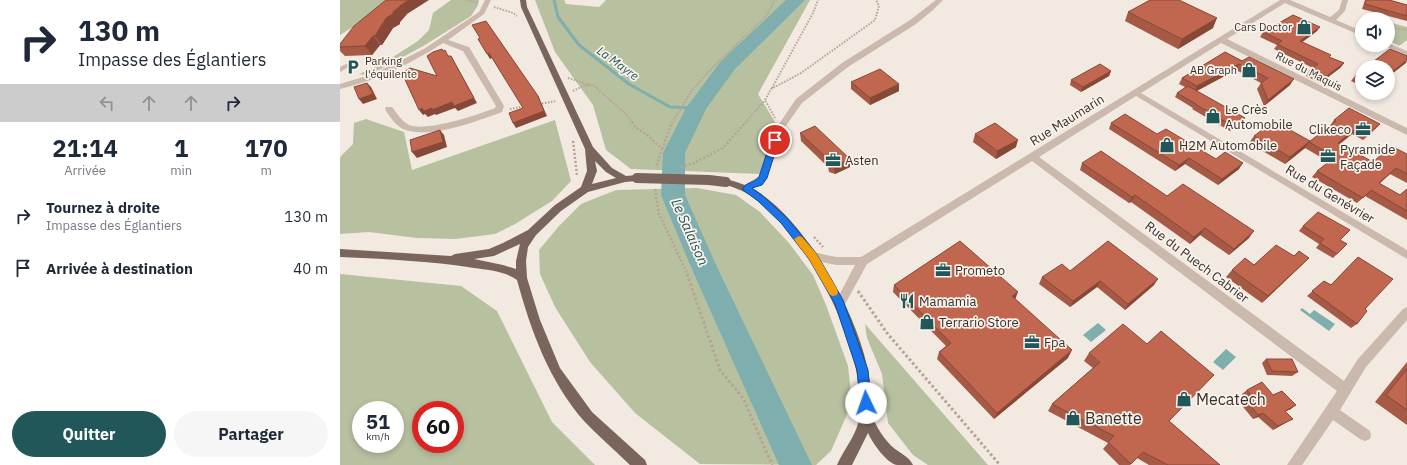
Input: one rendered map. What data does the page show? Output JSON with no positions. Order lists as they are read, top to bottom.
{
  "streets": {
    "street": [
      "Rue du Maquis",
      "Rue Maumarin",
      "Rue du Genévrier",
      "Rue du Puech Cabrier"
    ]
  },
  "crossings": [
    ["Rue du Maquis", "Rue Maumarin"],
    ["Rue Maumarin", "Rue du Genévrier"],
    ["Rue Maumarin", "Rue du Puech Cabrier"]
  ],
  "water": ["La Mayre", "Le Salaison"],
  "places": {
    "shop": [
      "Cars Doctor",
      "AB Graph",
      "Le Crès Automobile",
      "H2M Automobile",
      "Terrario Store",
      "Mecatech",
      "Banette"
    ],
    "parking": ["Parking l'équilente"],
    "office": [
      "Clikeco",
      "Pyramide Façade",
      "Asten",
      "Prometo",
      "Fpa"
    ],
    "restaurant": ["Mamamia"]
  },
  "page": {
    "turn": ["130 m", "Impasse des Églantiers"],
    "eta": [
      "21:14",
      "Arrivée",
      "1",
      "min",
      "170",
      "m"
    ],
    "list": [
      {
        "name": "Tournez à droite",
        "note": "Impasse des Églantiers",
        "value": "130 m"
      },
      {
        "name": "Arrivée à destination",
        "value": "40 m"
      }
    ],
    "speed": "51 km/h",
    "limit": "60",
    "buttons": ["Quitter", "Partager"]
  }
}
